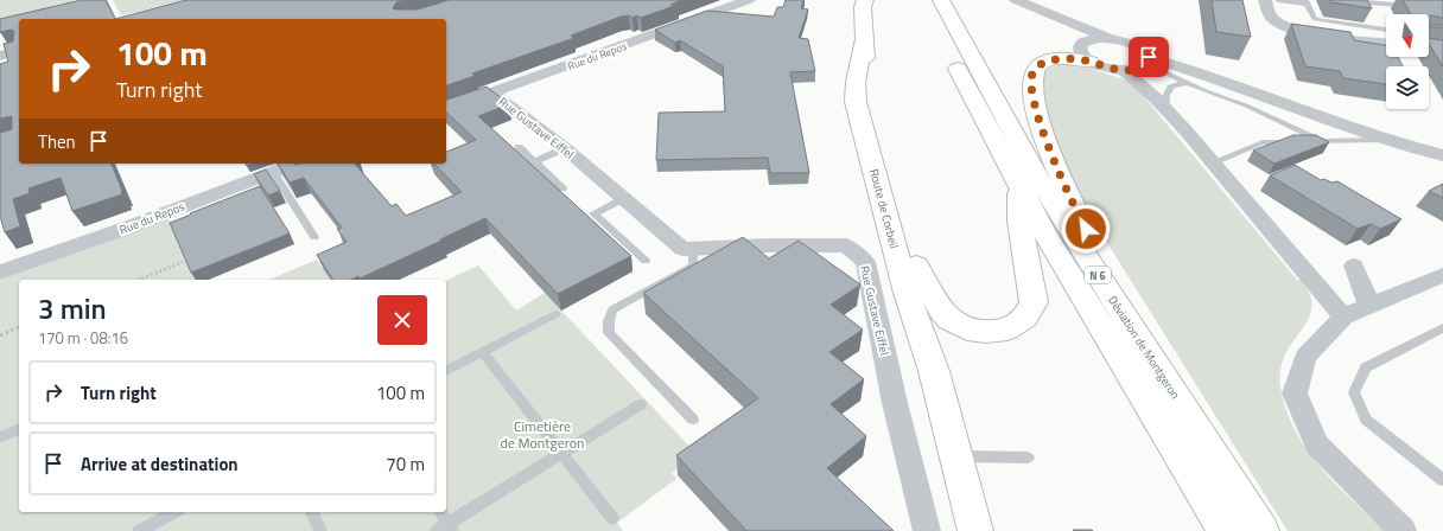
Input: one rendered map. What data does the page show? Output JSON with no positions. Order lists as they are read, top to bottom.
{
  "streets": {
    "main road": ["Route de Corbeil", "N 6", "Déviation de Montgeron"],
    "street": ["Rue du Repos", "Rue Gustave Eiffel"]
  },
  "crossings": [
    ["Rue du Repos", "Rue Gustave Eiffel"]
  ],
  "parks": ["Cimetière de Montgeron"],
  "north": "bottom",
  "page": {
    "turn": ["100 m", "Turn right"],
    "then": "Then",
    "heading": ["3 min", "170 m · 08:16"],
    "list": [
      {
        "name": "Turn right",
        "value": "100 m"
      },
      {
        "name": "Arrive at destination",
        "value": "70 m"
      }
    ]
  }
}
